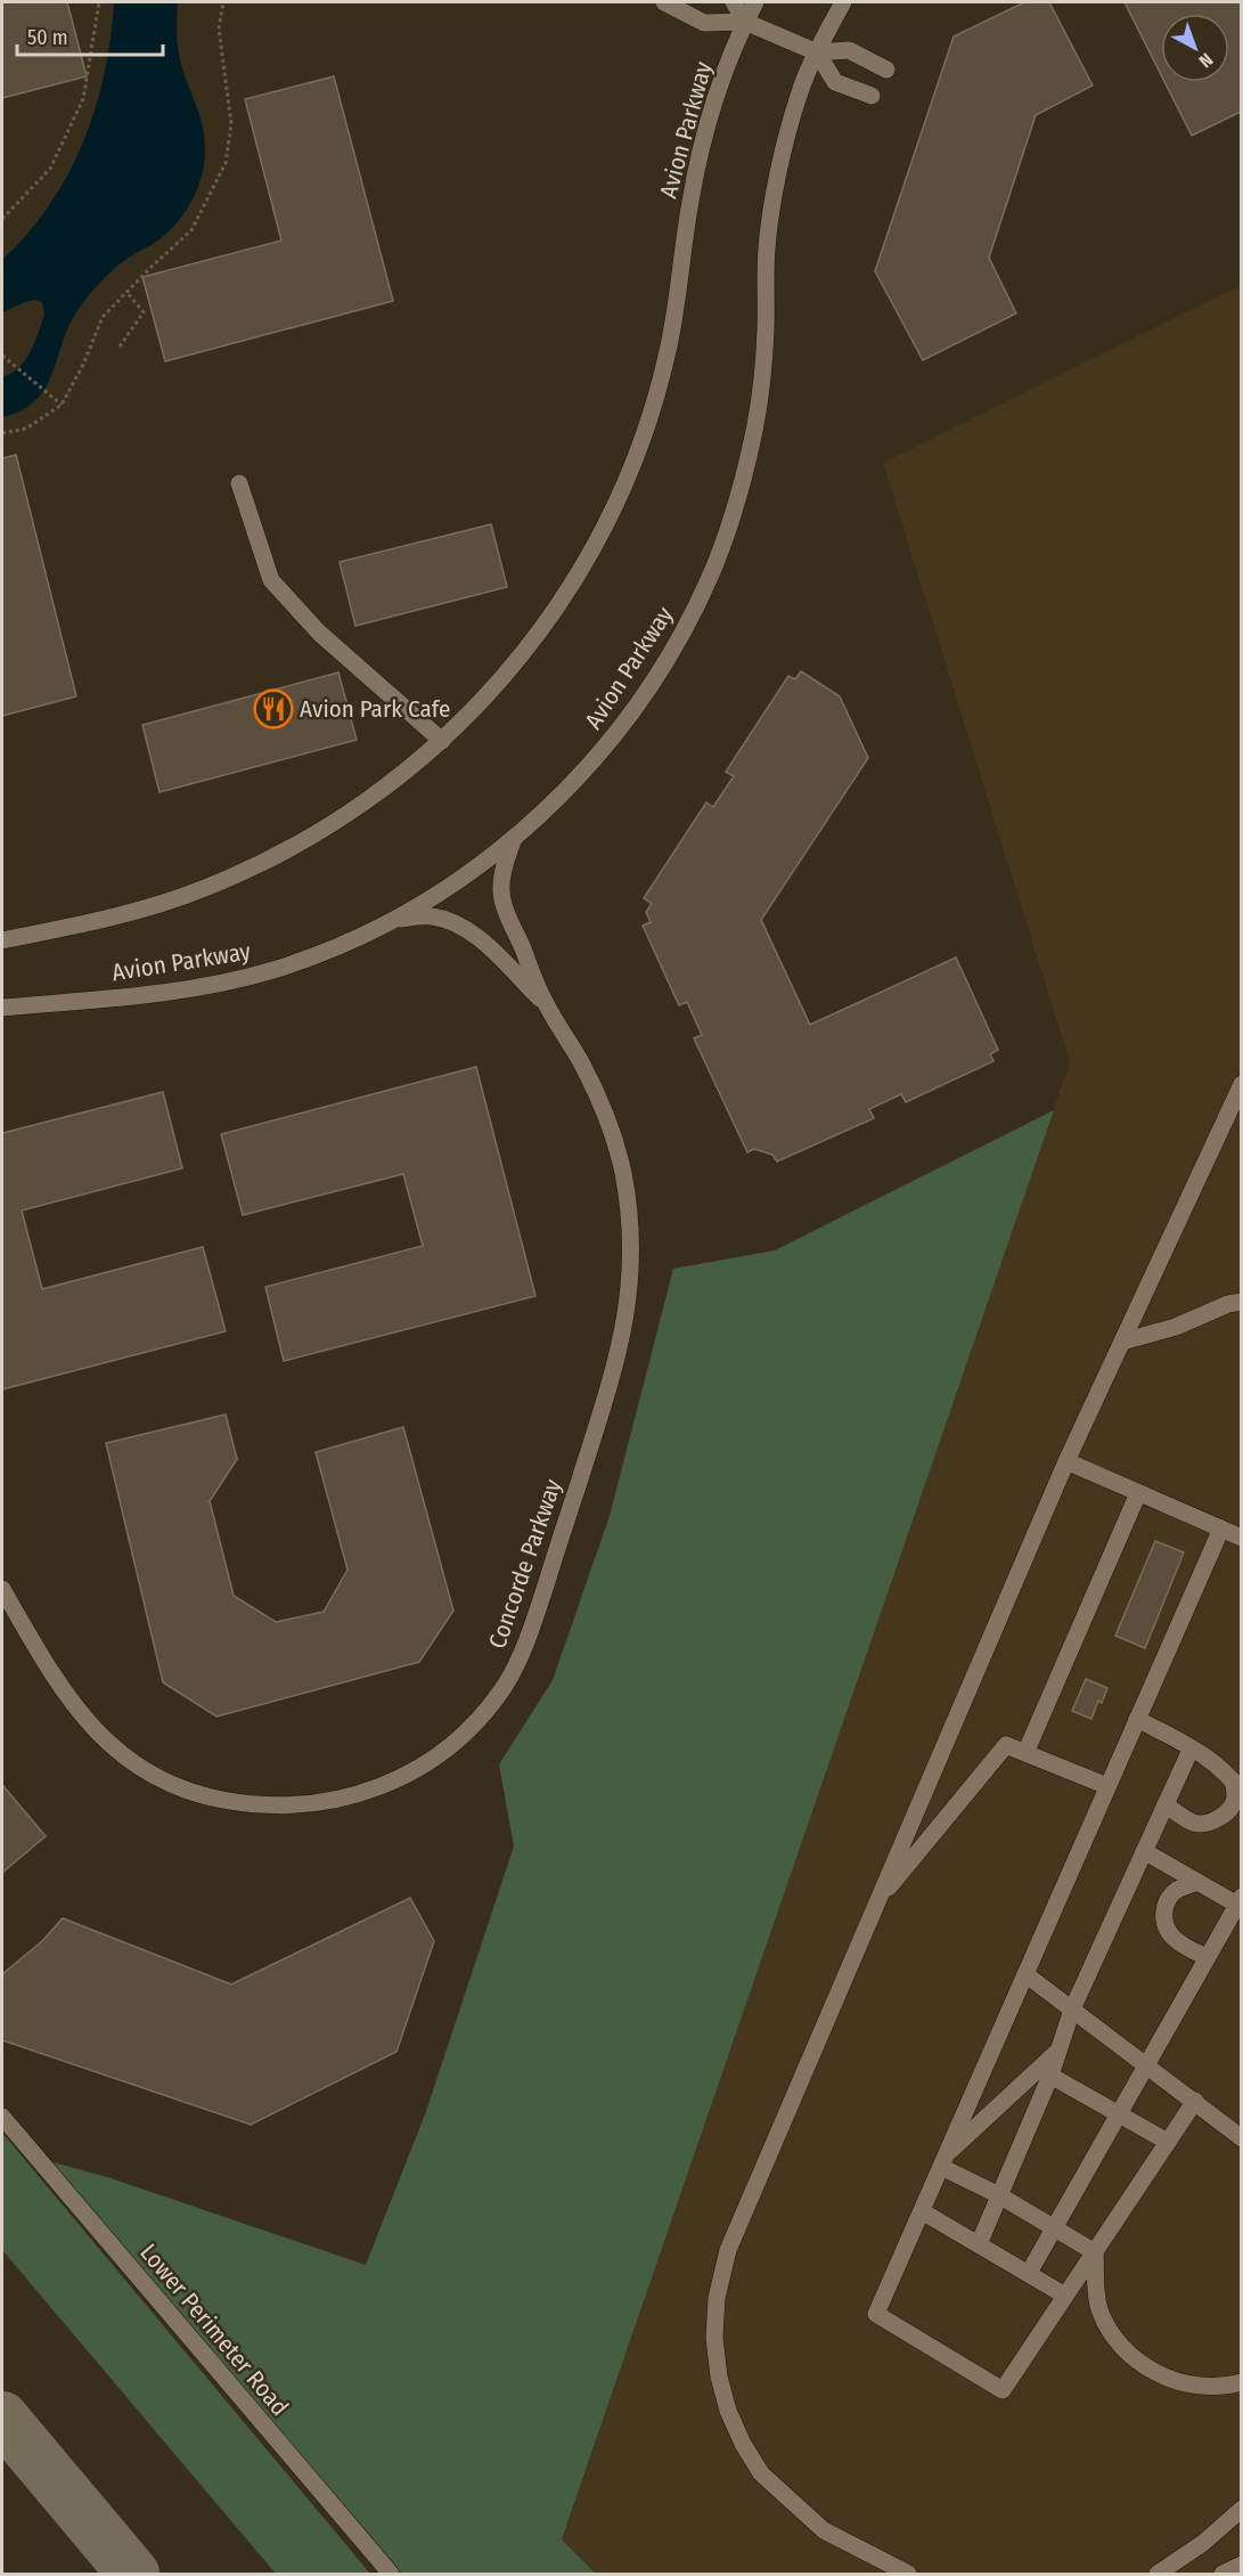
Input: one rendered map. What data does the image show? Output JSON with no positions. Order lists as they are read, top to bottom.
{
  "streets": {
    "street": ["Avion Parkway", "Concorde Parkway", "Lower Perimeter Road"]
  },
  "crossings": [
    ["Avion Parkway", "Concorde Parkway"]
  ],
  "places": {
    "restaurant": ["Avion Park Cafe"]
  },
  "scale_bar": "50 m",
  "north": "bottom right"
}
